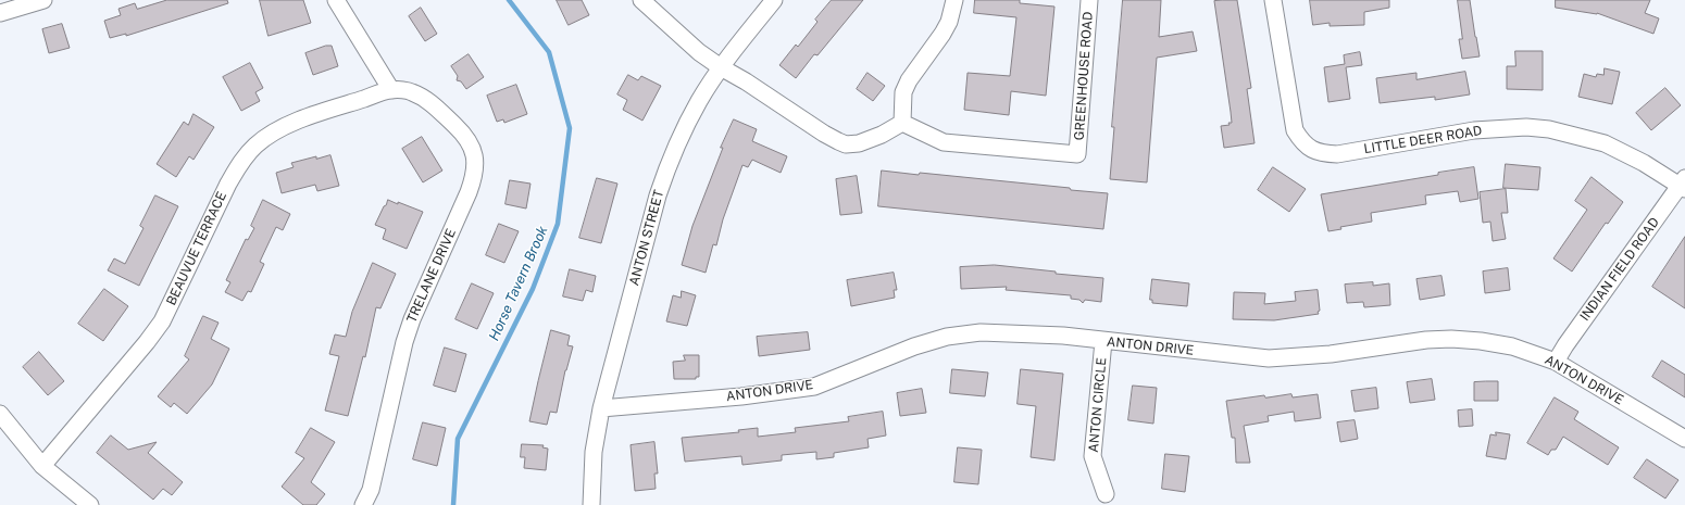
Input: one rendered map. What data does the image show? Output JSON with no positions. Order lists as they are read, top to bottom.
{
  "streets": {
    "street": [
      "GREENHOUSE ROAD",
      "LITTLE DEER ROAD",
      "ANTON STREET",
      "BEAUVUE TERRACE",
      "INDIAN FIELD ROAD",
      "TRELANE DRIVE",
      "ANTON DRIVE",
      "ANTON CIRCLE"
    ]
  },
  "crossings": [
    ["LITTLE DEER ROAD", "INDIAN FIELD ROAD"],
    ["ANTON STREET", "ANTON DRIVE"],
    ["BEAUVUE TERRACE", "TRELANE DRIVE"],
    ["INDIAN FIELD ROAD", "ANTON DRIVE"],
    ["ANTON DRIVE", "ANTON CIRCLE"]
  ],
  "water": ["Horse Tavern Brook"]
}
